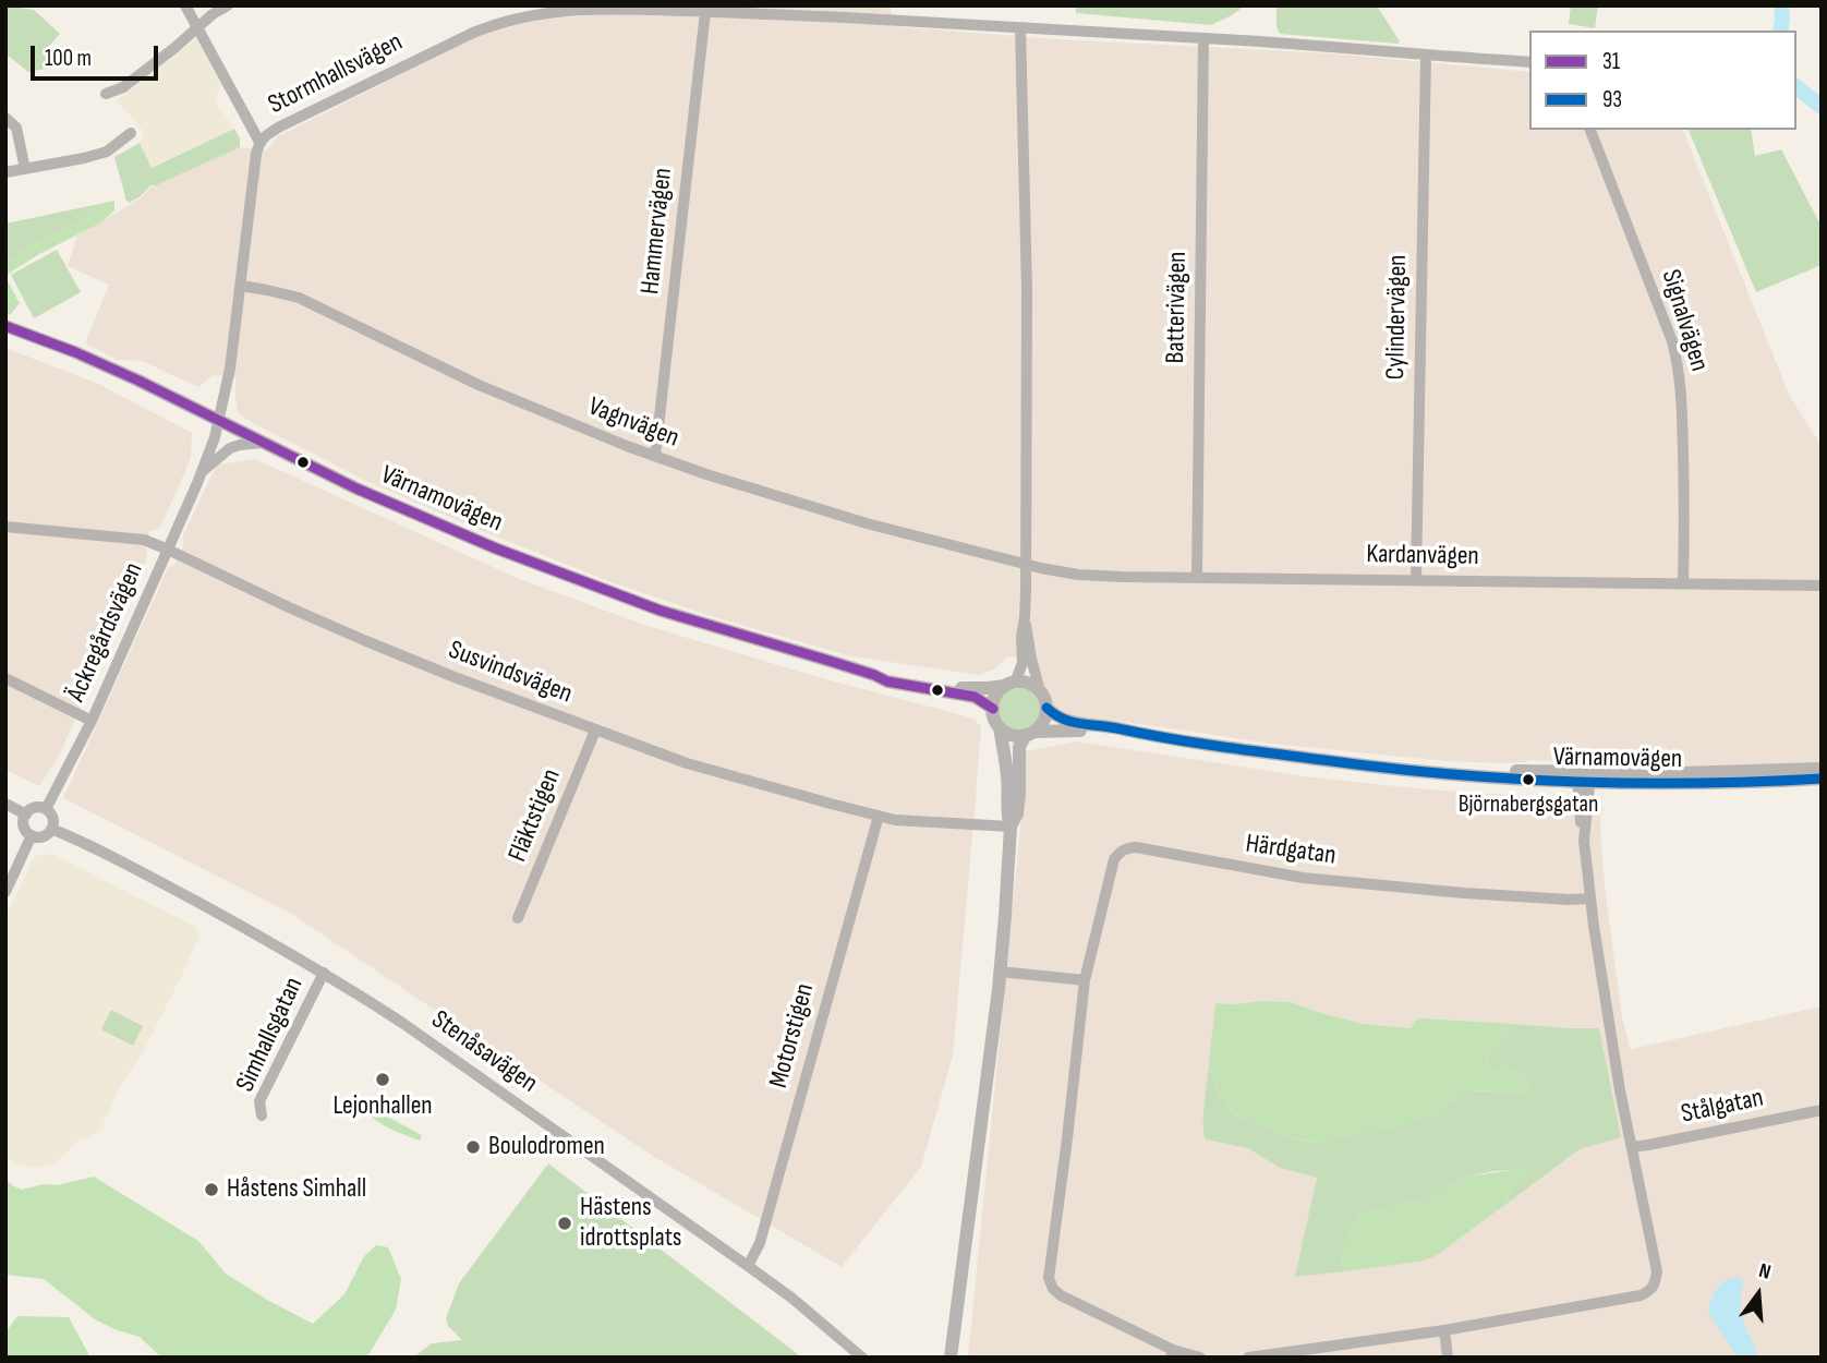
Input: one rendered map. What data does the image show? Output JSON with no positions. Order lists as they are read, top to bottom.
{
  "streets": {
    "main road": ["Värnamovägen"],
    "street": [
      "Stormhallsvägen",
      "Hammervägen",
      "Batterivägen",
      "Cylindervägen",
      "Signalvägen",
      "Vagnvägen",
      "Kardanvägen",
      "Äckregårdsvägen",
      "Susvindsvägen",
      "Fläktstigen",
      "Härdgatan",
      "Simhallsgatan",
      "Motorstigen",
      "Stenåsavägen",
      "Stålgatan"
    ]
  },
  "crossings": [
    ["Stormhallsvägen", "Hammervägen"],
    ["Stormhallsvägen", "Batterivägen"],
    ["Stormhallsvägen", "Cylindervägen"],
    ["Stormhallsvägen", "Vagnvägen"],
    ["Stormhallsvägen", "Värnamovägen"],
    ["Stormhallsvägen", "Äckregårdsvägen"],
    ["Hammervägen", "Vagnvägen"],
    ["Batterivägen", "Kardanvägen"],
    ["Cylindervägen", "Kardanvägen"],
    ["Signalvägen", "Kardanvägen"],
    ["Vagnvägen", "Kardanvägen"],
    ["Värnamovägen", "Äckregårdsvägen"],
    ["Äckregårdsvägen", "Susvindsvägen"],
    ["Äckregårdsvägen", "Stenåsavägen"],
    ["Susvindsvägen", "Fläktstigen"],
    ["Susvindsvägen", "Motorstigen"],
    ["Simhallsgatan", "Stenåsavägen"],
    ["Motorstigen", "Stenåsavägen"]
  ],
  "places": [
    "Björnabergsgatan",
    "Lejonhallen",
    "Boulodromen",
    "Håstens Simhall",
    "Hästens idrottsplats"
  ],
  "lines": ["transit line 31", "transit line 93"],
  "legend": ["31", "93"],
  "scale_bar": "100 m",
  "north": "top"
}
